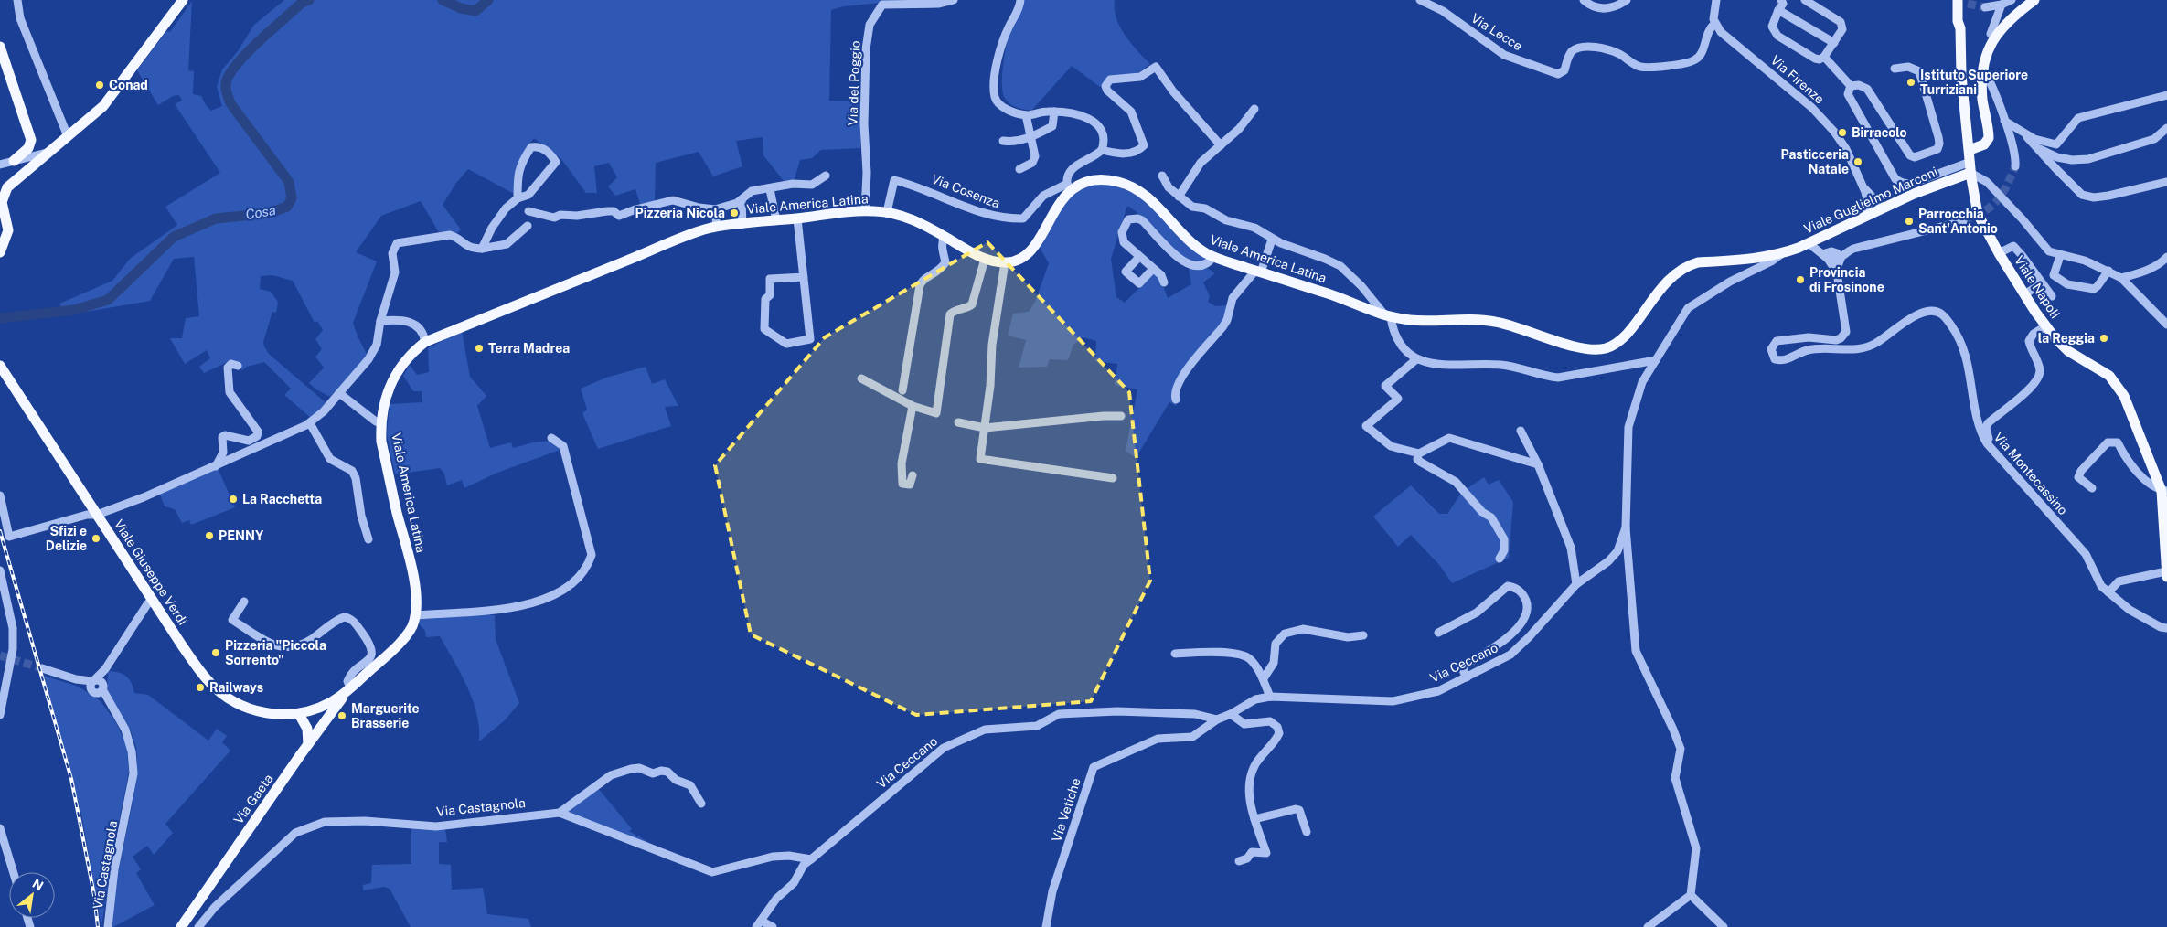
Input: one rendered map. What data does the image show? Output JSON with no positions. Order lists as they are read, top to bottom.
{
  "streets": {
    "main road": [
      "Viale Guglielmo Marconi",
      "Viale America Latina",
      "Viale Napoli",
      "Viale Giuseppe Verdi",
      "Via Gaeta"
    ],
    "street": [
      "Via Lecce",
      "Via Firenze",
      "Via del Poggio",
      "Via Cosenza",
      "Via Montecassino",
      "Via Ceccano",
      "Via Castagnola",
      "Via Vetiche"
    ]
  },
  "crossings": [
    ["Via Lecce", "Via Firenze"],
    ["Via del Poggio", "Viale America Latina"],
    ["Via Cosenza", "Viale America Latina"],
    ["Viale Guglielmo Marconi", "Viale America Latina"],
    ["Viale Guglielmo Marconi", "Viale Napoli"],
    ["Viale Guglielmo Marconi", "Via Montecassino"],
    ["Viale America Latina", "Viale Giuseppe Verdi"],
    ["Viale America Latina", "Via Gaeta"],
    ["Via Ceccano", "Via Castagnola"],
    ["Via Ceccano", "Via Vetiche"]
  ],
  "water": ["Cosa"],
  "places": [
    "Istituto Superiore Turriziani",
    "Conad",
    "Birracolo",
    "Pasticceria Natale",
    "Pizzeria Nicola",
    "Parrocchia Sant'Antonio",
    "Provincia di Frosinone",
    "la Reggia",
    "Terra Madrea",
    "La Racchetta",
    "PENNY",
    "Sfizi e Delizie",
    "Pizzeria \"Piccola Sorrento\"",
    "Railways",
    "Marguerite Brasserie"
  ],
  "north": "top right"
}
